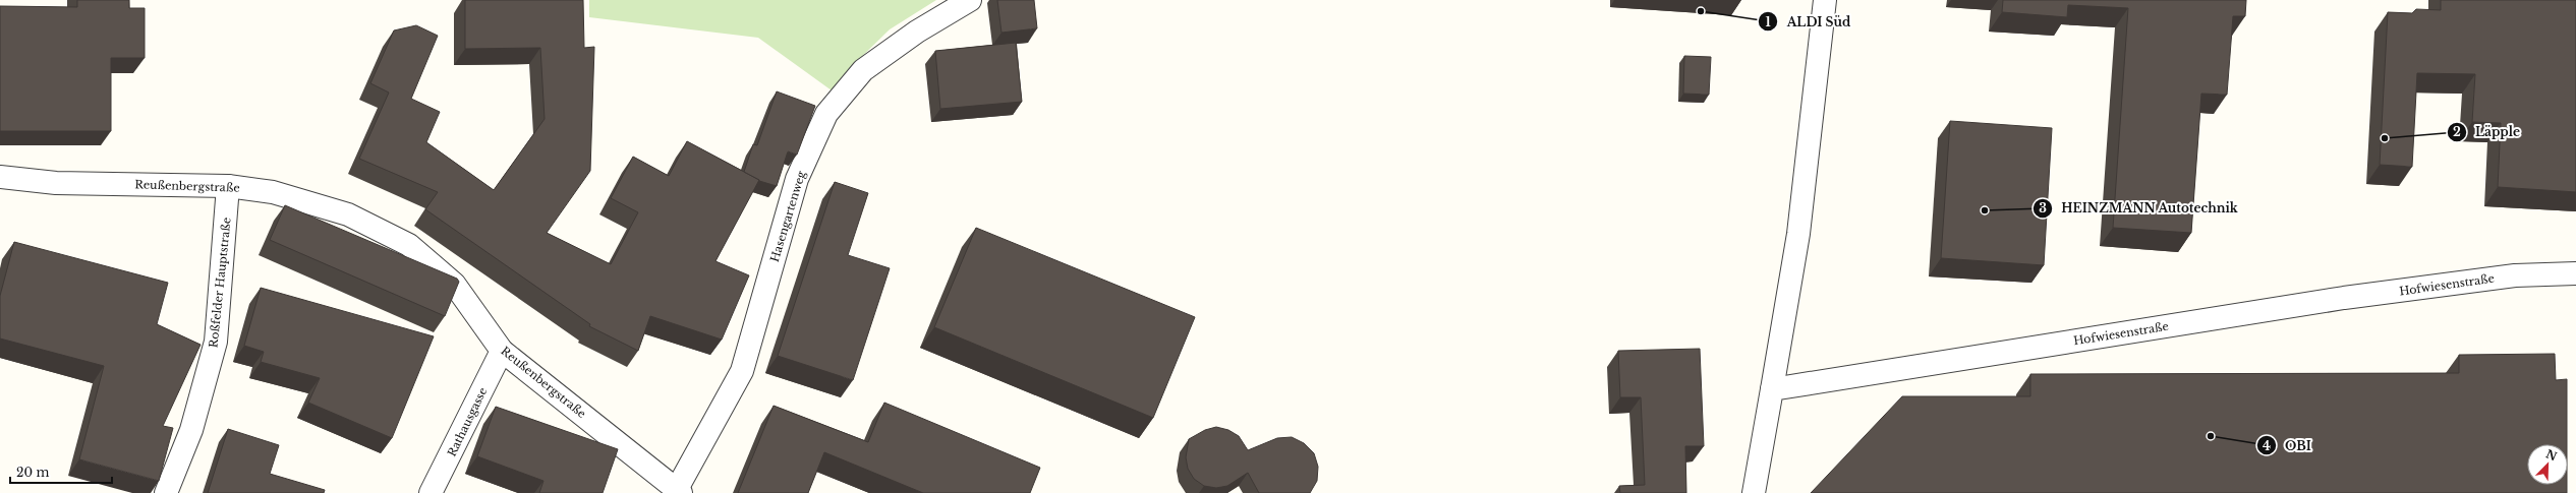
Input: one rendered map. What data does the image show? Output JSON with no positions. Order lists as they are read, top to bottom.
{
  "streets": {
    "street": [
      "Reußenbergstraße",
      "Hasengartenweg",
      "Roßfelder Hauptstraße",
      "Hofwiesenstraße",
      "Rathausgasse"
    ]
  },
  "crossings": [
    ["Reußenbergstraße", "Hasengartenweg"],
    ["Reußenbergstraße", "Roßfelder Hauptstraße"],
    ["Reußenbergstraße", "Rathausgasse"]
  ],
  "places": [
    "ALDI Süd",
    "Läpple",
    "HEINZMANN Autotechnik",
    "OBI"
  ],
  "scale_bar": "20 m",
  "north": "top right"
}
